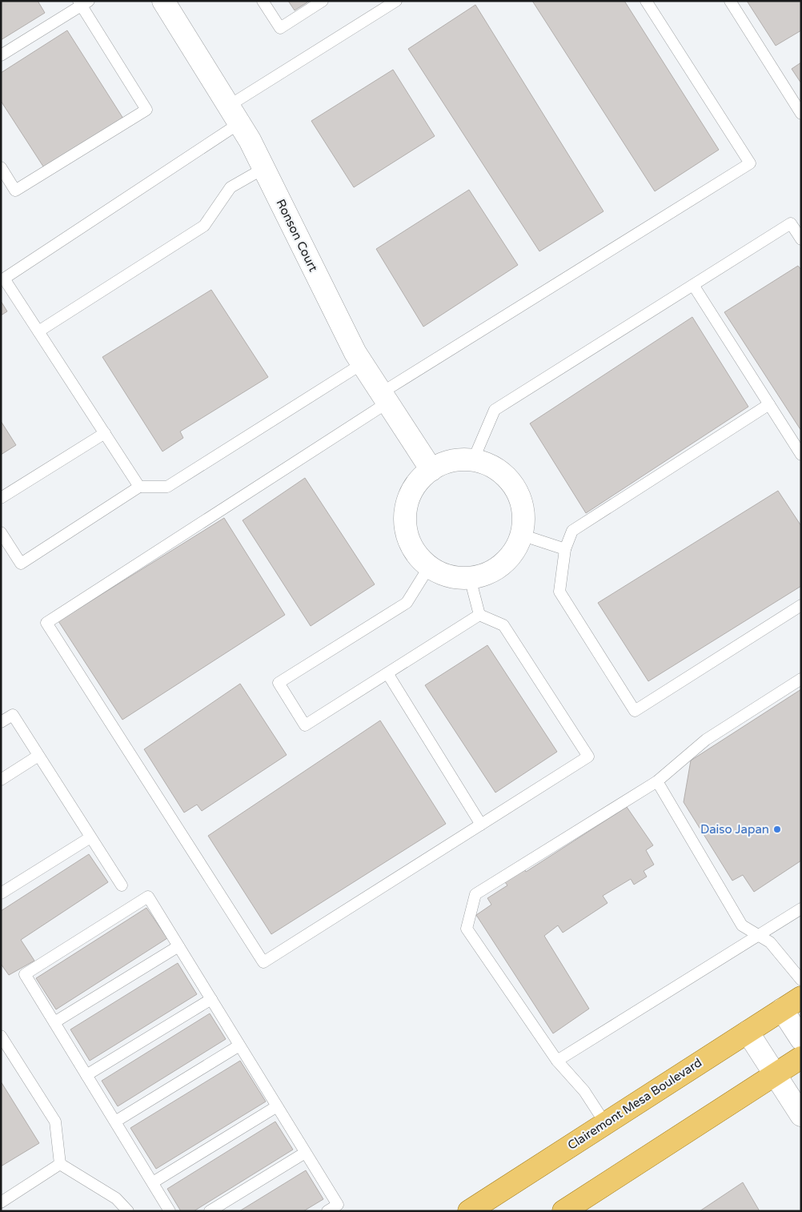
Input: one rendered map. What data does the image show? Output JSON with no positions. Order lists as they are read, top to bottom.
{
  "streets": {
    "main road": ["Clairemont Mesa Boulevard"],
    "street": ["Ronson Court"]
  },
  "places": ["Daiso Japan"]
}
